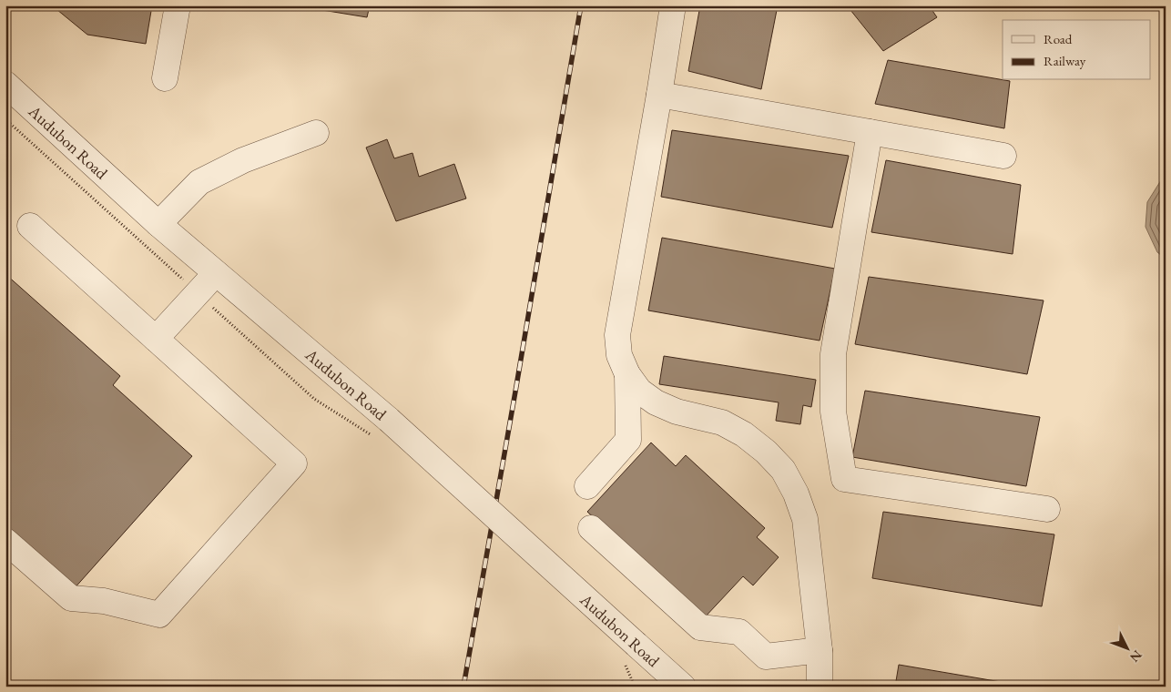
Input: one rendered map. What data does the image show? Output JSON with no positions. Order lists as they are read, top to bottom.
{
  "streets": {
    "street": ["Audubon Road"]
  },
  "legend": ["Road", "Railway"],
  "north": "bottom right"
}
